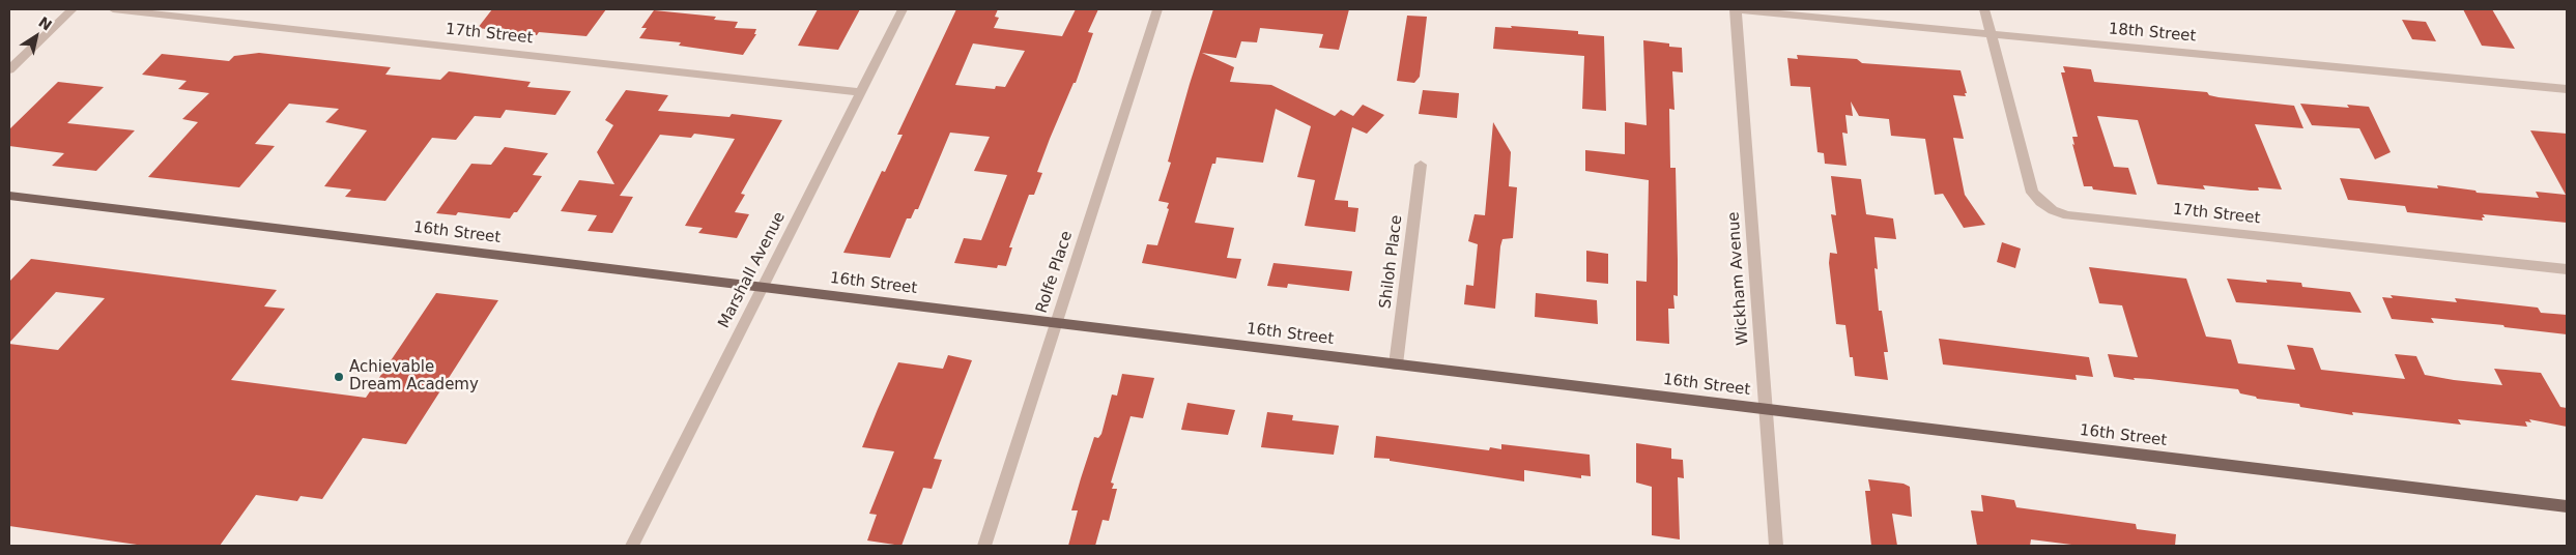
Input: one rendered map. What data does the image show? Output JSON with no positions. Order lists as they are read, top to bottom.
{
  "streets": {
    "main road": ["16th Street"],
    "street": [
      "18th Street",
      "17th Street",
      "Shiloh Place",
      "Marshall Avenue",
      "Rolfe Place",
      "Wickham Avenue"
    ]
  },
  "crossings": [
    ["18th Street", "17th Street"],
    ["18th Street", "Wickham Avenue"],
    ["17th Street", "Marshall Avenue"],
    ["16th Street", "Shiloh Place"],
    ["16th Street", "Marshall Avenue"],
    ["16th Street", "Rolfe Place"],
    ["16th Street", "Wickham Avenue"]
  ],
  "places": ["Achievable Dream Academy"],
  "north": "top right"
}
